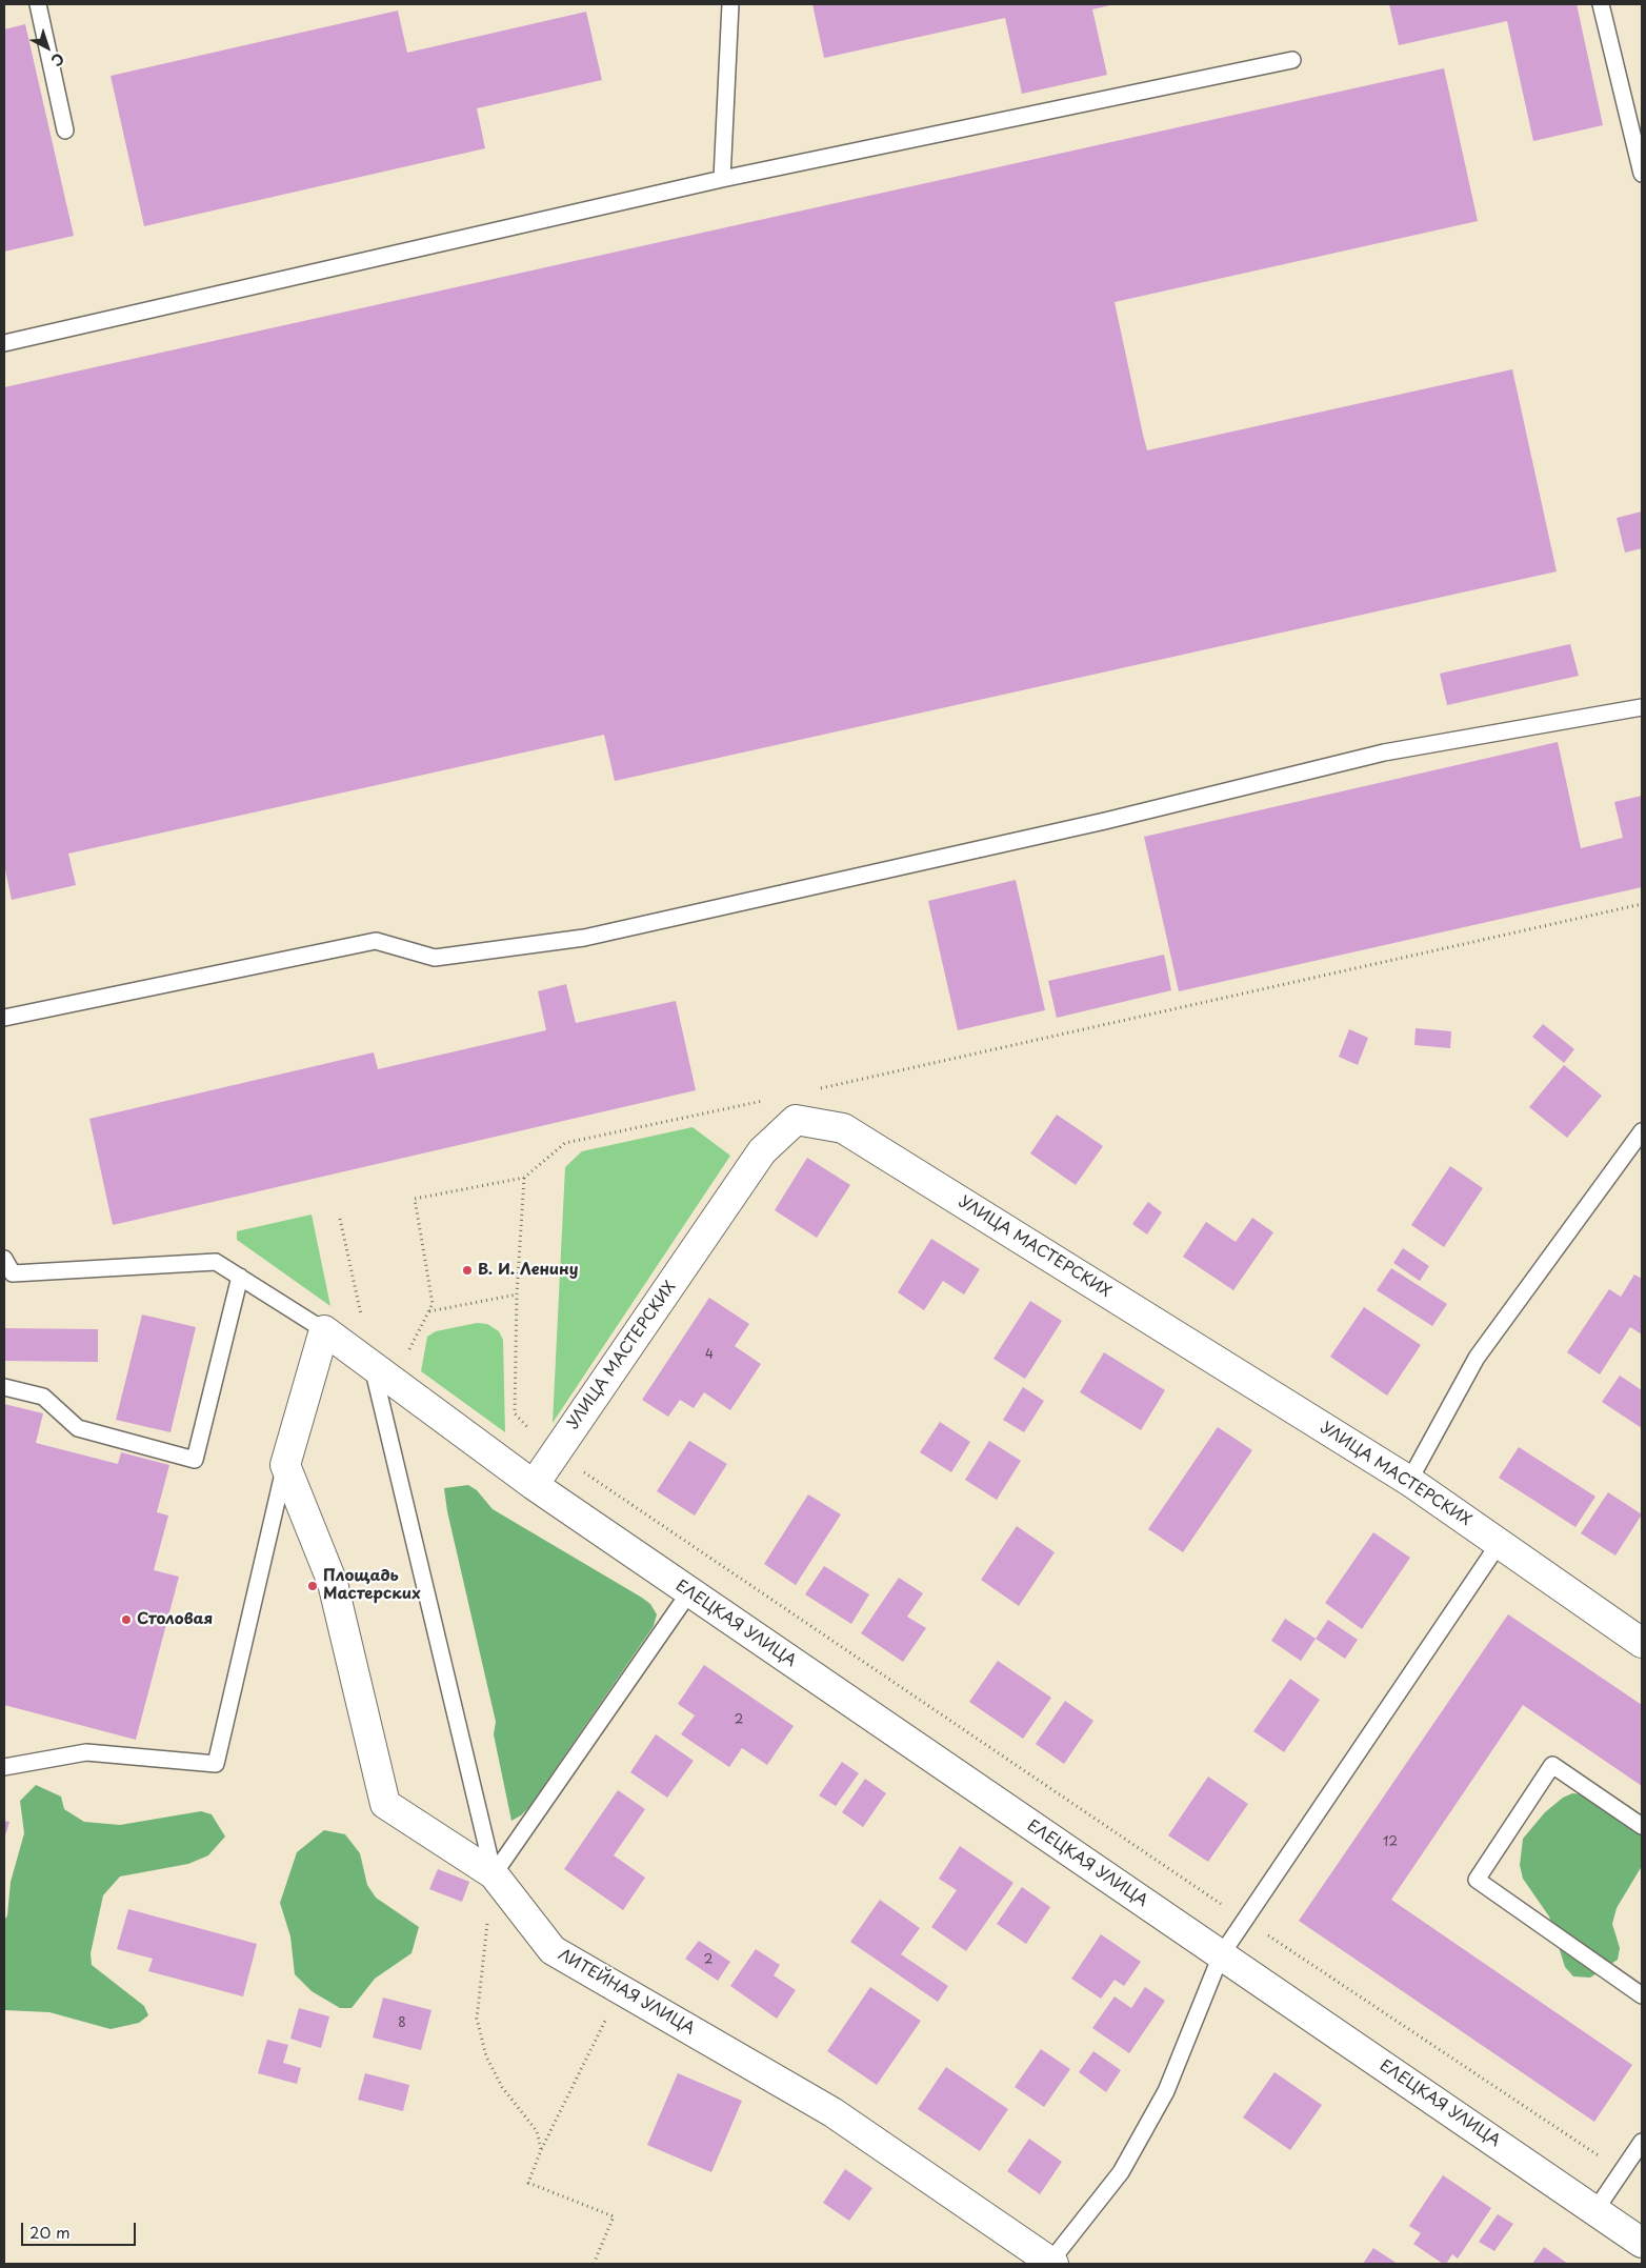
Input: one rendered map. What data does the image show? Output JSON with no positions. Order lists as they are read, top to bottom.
{
  "streets": {
    "street": ["УЛИЦА МАСТЕРСКИХ", "ЕЛЕЦКАЯ УЛИЦА", "ЛИТЕЙНАЯ УЛИЦА"]
  },
  "crossings": [
    ["УЛИЦА МАСТЕРСКИХ", "ЕЛЕЦКАЯ УЛИЦА"]
  ],
  "places": ["В. И. Ленину", "Площадь Мастерских", "Столовая"],
  "house_numbers": [
    "4",
    "2",
    "12",
    "2",
    "8"
  ],
  "scale_bar": "20 m",
  "north": "bottom right"
}
